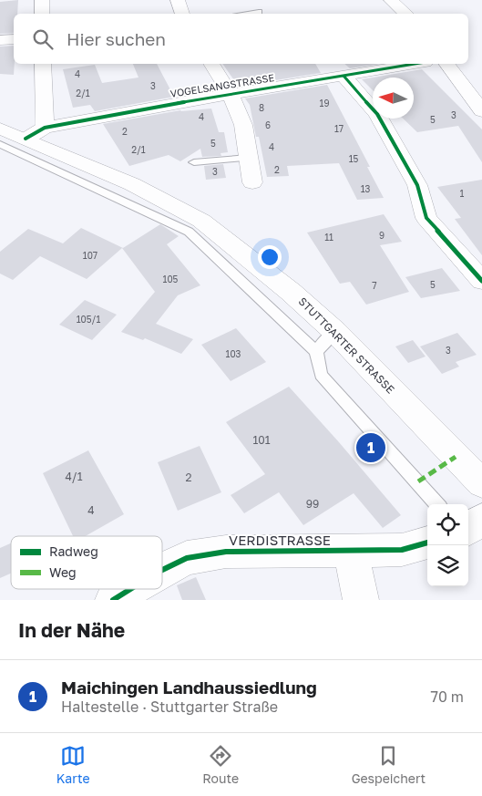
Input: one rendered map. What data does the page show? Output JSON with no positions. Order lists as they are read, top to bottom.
{
  "streets": {
    "street": ["VOGELSANGSTRASSE", "STUTTGARTER STRASSE", "VERDISTRASSE"]
  },
  "crossings": [
    ["VOGELSANGSTRASSE", "STUTTGARTER STRASSE"]
  ],
  "house_numbers": [
    "4",
    "3",
    "2/1",
    "19",
    "8",
    "3",
    "4",
    "5",
    "6",
    "17",
    "2",
    "5",
    "4",
    "2/1",
    "15",
    "2",
    "3",
    "13",
    "1",
    "9",
    "11",
    "107",
    "105",
    "5",
    "7",
    "105/1",
    "3",
    "103",
    "101",
    "4/1",
    "2",
    "99",
    "4"
  ],
  "legend": ["Radweg", "Weg"],
  "north": "left",
  "page": {
    "search": "Hier suchen",
    "pins": "1",
    "heading": "In der Nähe",
    "list": [
      {
        "mark": "1",
        "name": "Maichingen Landhaussiedlung",
        "note": "Haltestelle · Stuttgarter Straße",
        "value": "70 m"
      }
    ],
    "nav": ["Karte", "Route", "Gespeichert"]
  }
}
